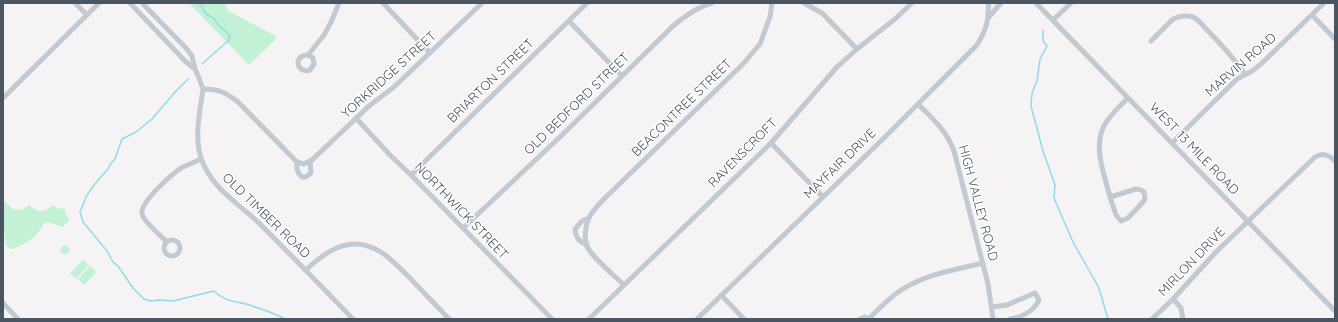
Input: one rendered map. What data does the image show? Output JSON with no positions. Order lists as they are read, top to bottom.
{
  "streets": {
    "street": [
      "MARVIN ROAD",
      "YORKRIDGE STREET",
      "BRIARTON STREET",
      "OLD BEDFORD STREET",
      "BEACONTREE STREET",
      "WEST 13 MILE ROAD",
      "RAVENSCROFT",
      "MAYFAIR DRIVE",
      "HIGH VALLEY ROAD",
      "NORTHWICK STREET",
      "OLD TIMBER ROAD",
      "MIRLON DRIVE"
    ]
  },
  "crossings": [
    ["MARVIN ROAD", "WEST 13 MILE ROAD"],
    ["YORKRIDGE STREET", "NORTHWICK STREET"],
    ["YORKRIDGE STREET", "OLD TIMBER ROAD"],
    ["BRIARTON STREET", "NORTHWICK STREET"],
    ["OLD BEDFORD STREET", "NORTHWICK STREET"],
    ["BEACONTREE STREET", "RAVENSCROFT"],
    ["WEST 13 MILE ROAD", "MIRLON DRIVE"],
    ["MAYFAIR DRIVE", "HIGH VALLEY ROAD"]
  ]
}
